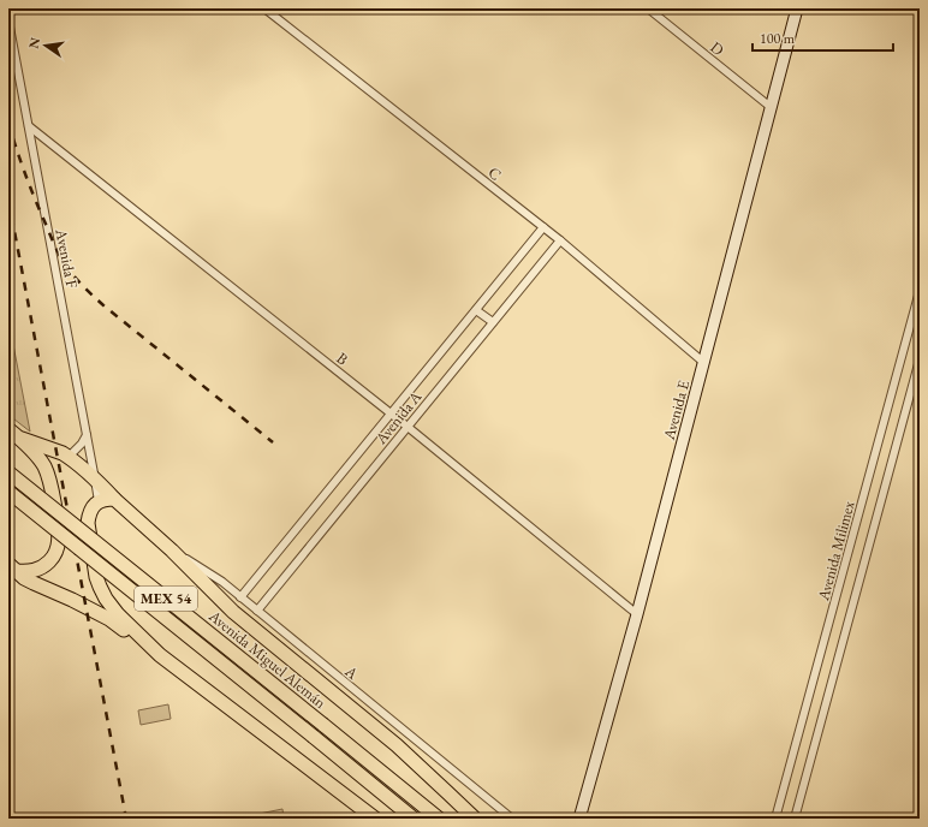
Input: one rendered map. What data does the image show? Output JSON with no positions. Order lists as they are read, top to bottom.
{
  "streets": {
    "highway": ["MEX 54", "Avenida Miguel Alemán"],
    "main road": ["Avenida E"],
    "street": [
      "D",
      "C",
      "Avenida F",
      "B",
      "Avenida A",
      "Avenida Milimex",
      "A"
    ]
  },
  "crossings": [
    ["D", "Avenida E"],
    ["C", "Avenida E"],
    ["C", "Avenida A"],
    ["Avenida F", "B"],
    ["B", "Avenida E"],
    ["B", "Avenida A"],
    ["Avenida A", "A"]
  ],
  "scale_bar": "100 m",
  "north": "left"
}
